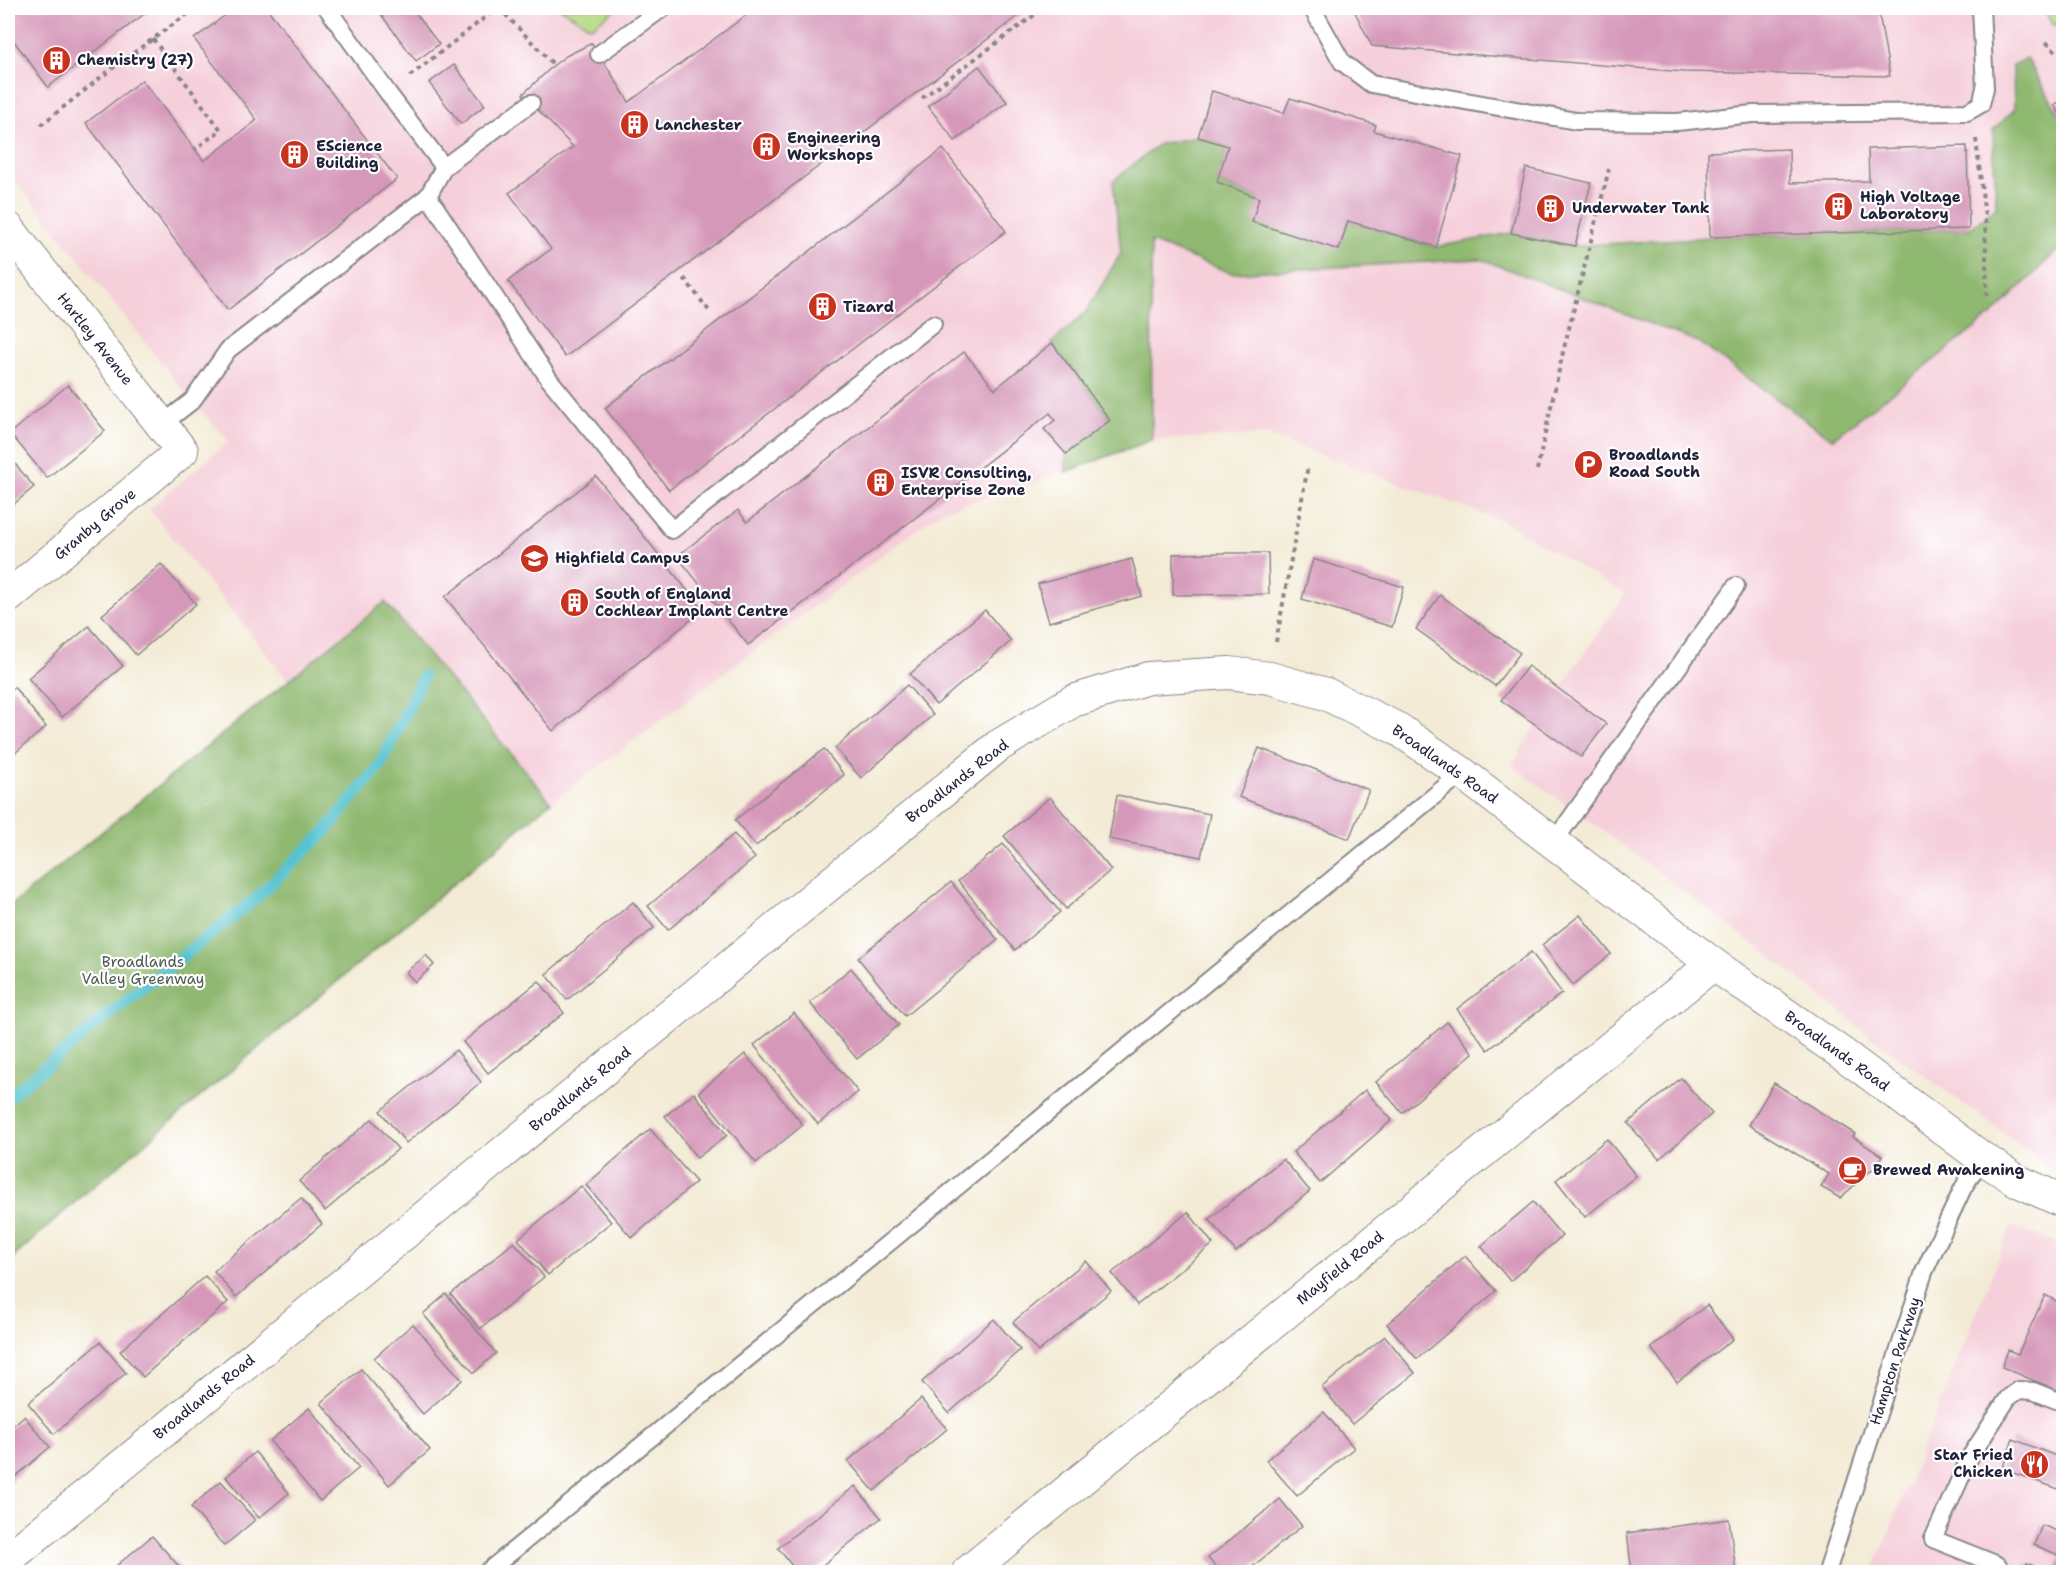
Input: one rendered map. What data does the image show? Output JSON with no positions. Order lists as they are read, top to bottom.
{
  "streets": {
    "street": [
      "Hartley Avenue",
      "Granby Grove",
      "Broadlands Road",
      "Mayfield Road"
    ],
    "lane": ["Hampton Parkway"]
  },
  "crossings": [
    ["Hartley Avenue", "Granby Grove"],
    ["Broadlands Road", "Mayfield Road"],
    ["Broadlands Road", "Hampton Parkway"]
  ],
  "parks": ["Broadlands Valley Greenway"],
  "places": {
    "building": [
      "Chemistry (27)",
      "Lanchester",
      "Engineering Workshops",
      "EScience Building",
      "High Voltage Laboratory",
      "Underwater Tank",
      "Tizard",
      "ISVR Consulting, Enterprise Zone",
      "South of England Cochlear Implant Centre"
    ],
    "parking": ["Broadlands Road South"],
    "school or university": ["Highfield Campus"],
    "cafe": ["Brewed Awakening"],
    "restaurant": ["Star Fried Chicken"]
  }
}
